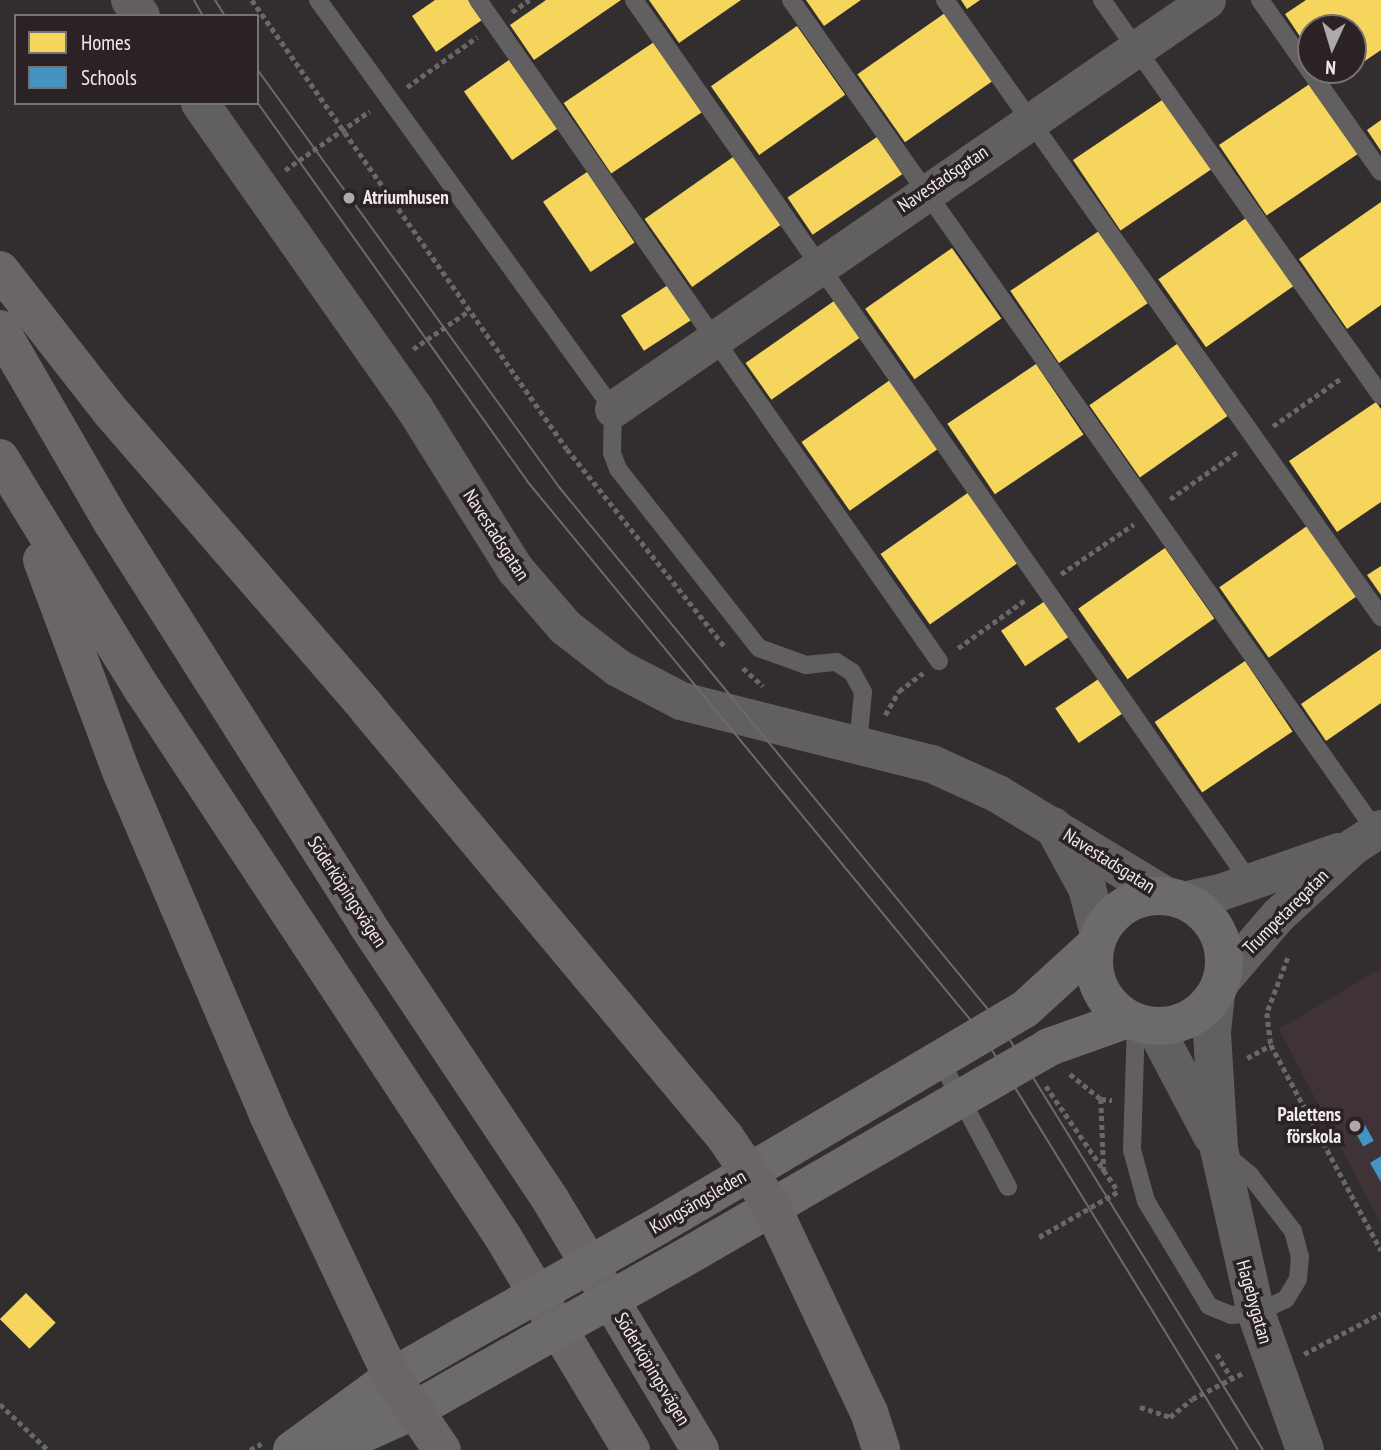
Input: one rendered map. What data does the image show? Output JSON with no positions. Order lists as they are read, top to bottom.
{
  "streets": {
    "highway": ["Söderköpingsvägen"],
    "main road": ["Kungsängsleden"],
    "street": ["Navestadsgatan", "Trumpetaregatan", "Hagebygatan"]
  },
  "crossings": [
    ["Navestadsgatan", "Trumpetaregatan"],
    ["Navestadsgatan", "Kungsängsleden"],
    ["Navestadsgatan", "Hagebygatan"],
    ["Trumpetaregatan", "Kungsängsleden"],
    ["Trumpetaregatan", "Hagebygatan"],
    ["Kungsängsleden", "Hagebygatan"]
  ],
  "places": ["Atriumhusen", "Palettens förskola"],
  "legend": ["Homes", "Schools"],
  "north": "bottom"
}
